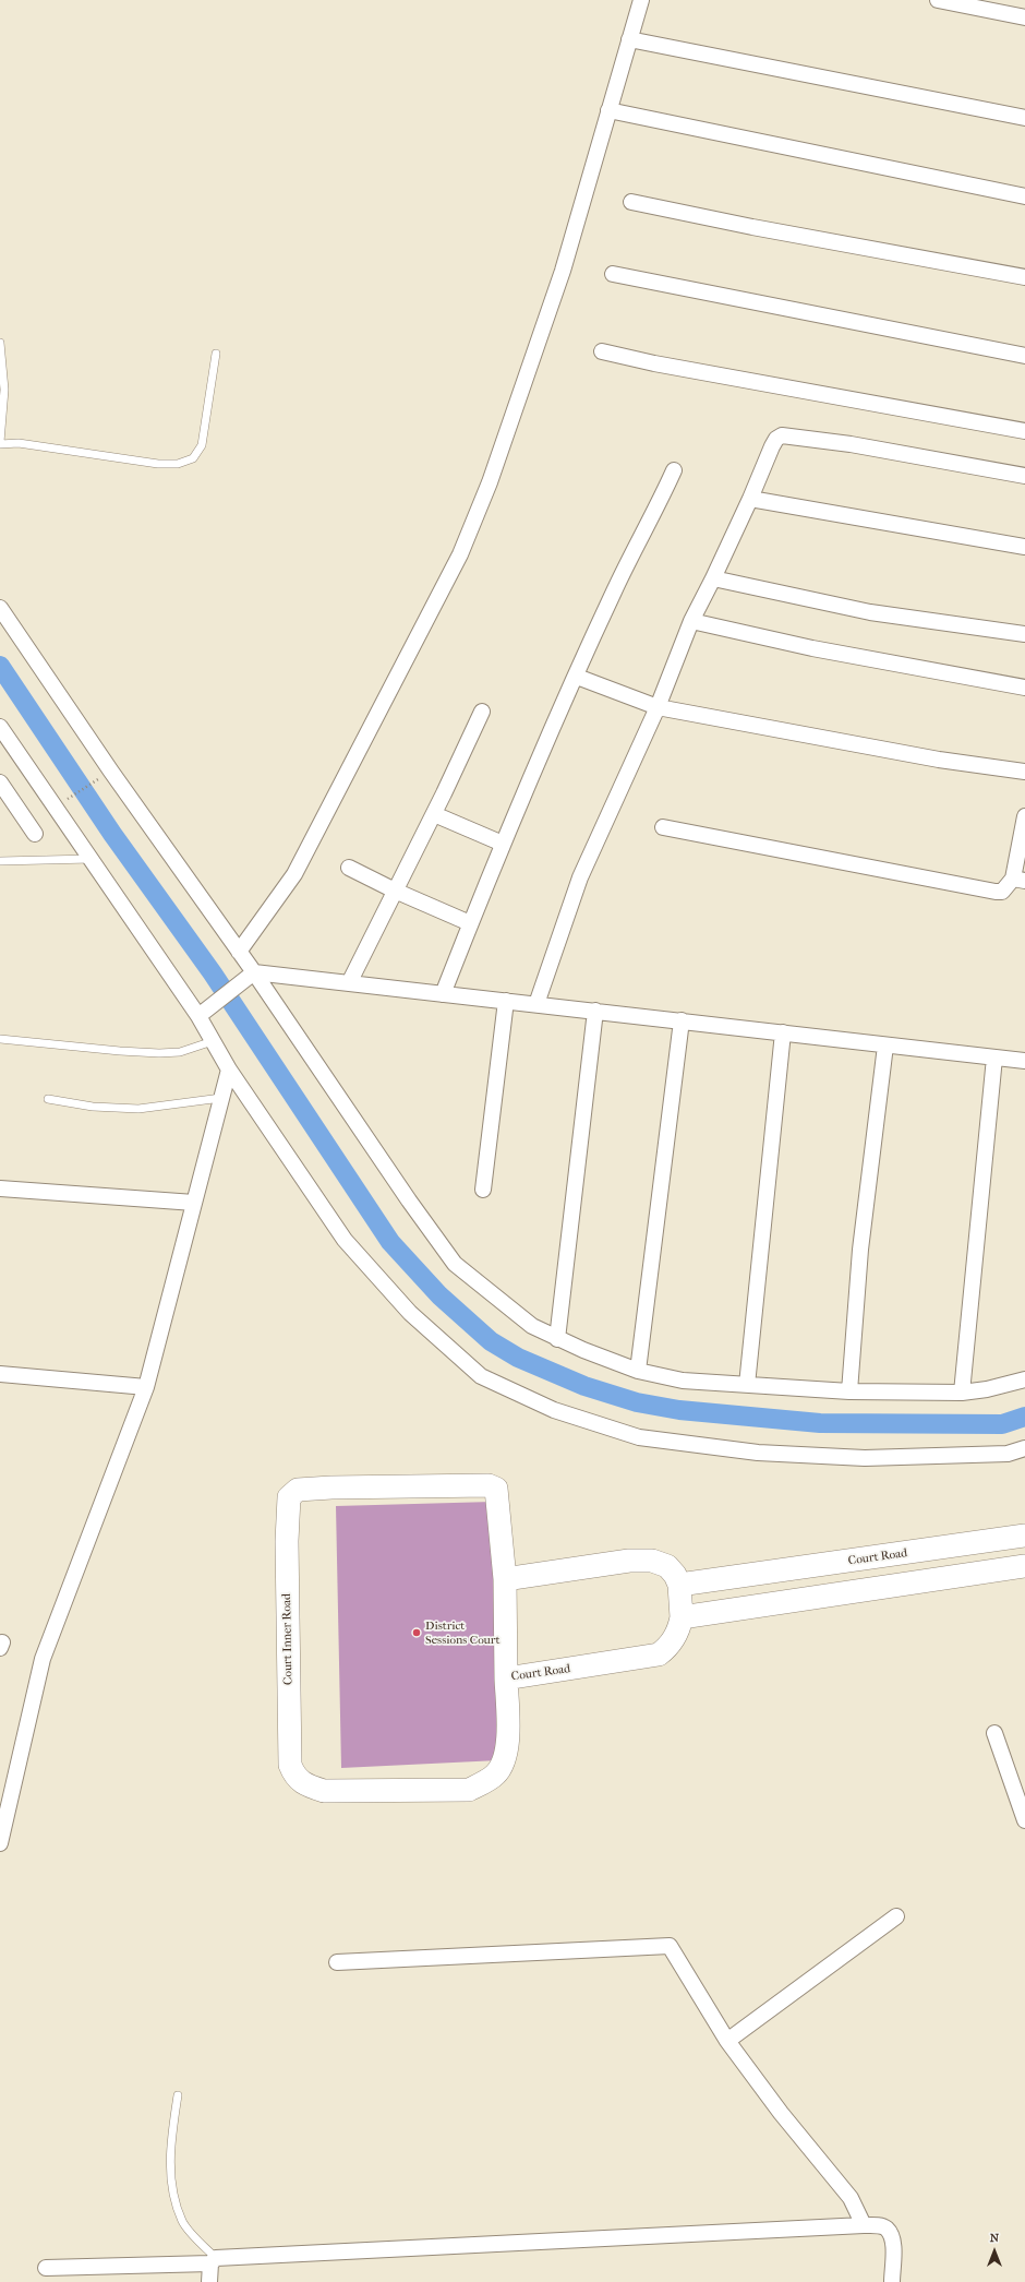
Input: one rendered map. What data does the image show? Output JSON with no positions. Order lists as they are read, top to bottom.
{
  "streets": {
    "street": ["Court Road", "Court Inner Road"]
  },
  "crossings": [
    ["Court Road", "Court Inner Road"]
  ],
  "places": ["District Sessions Court"],
  "north": "top"
}
